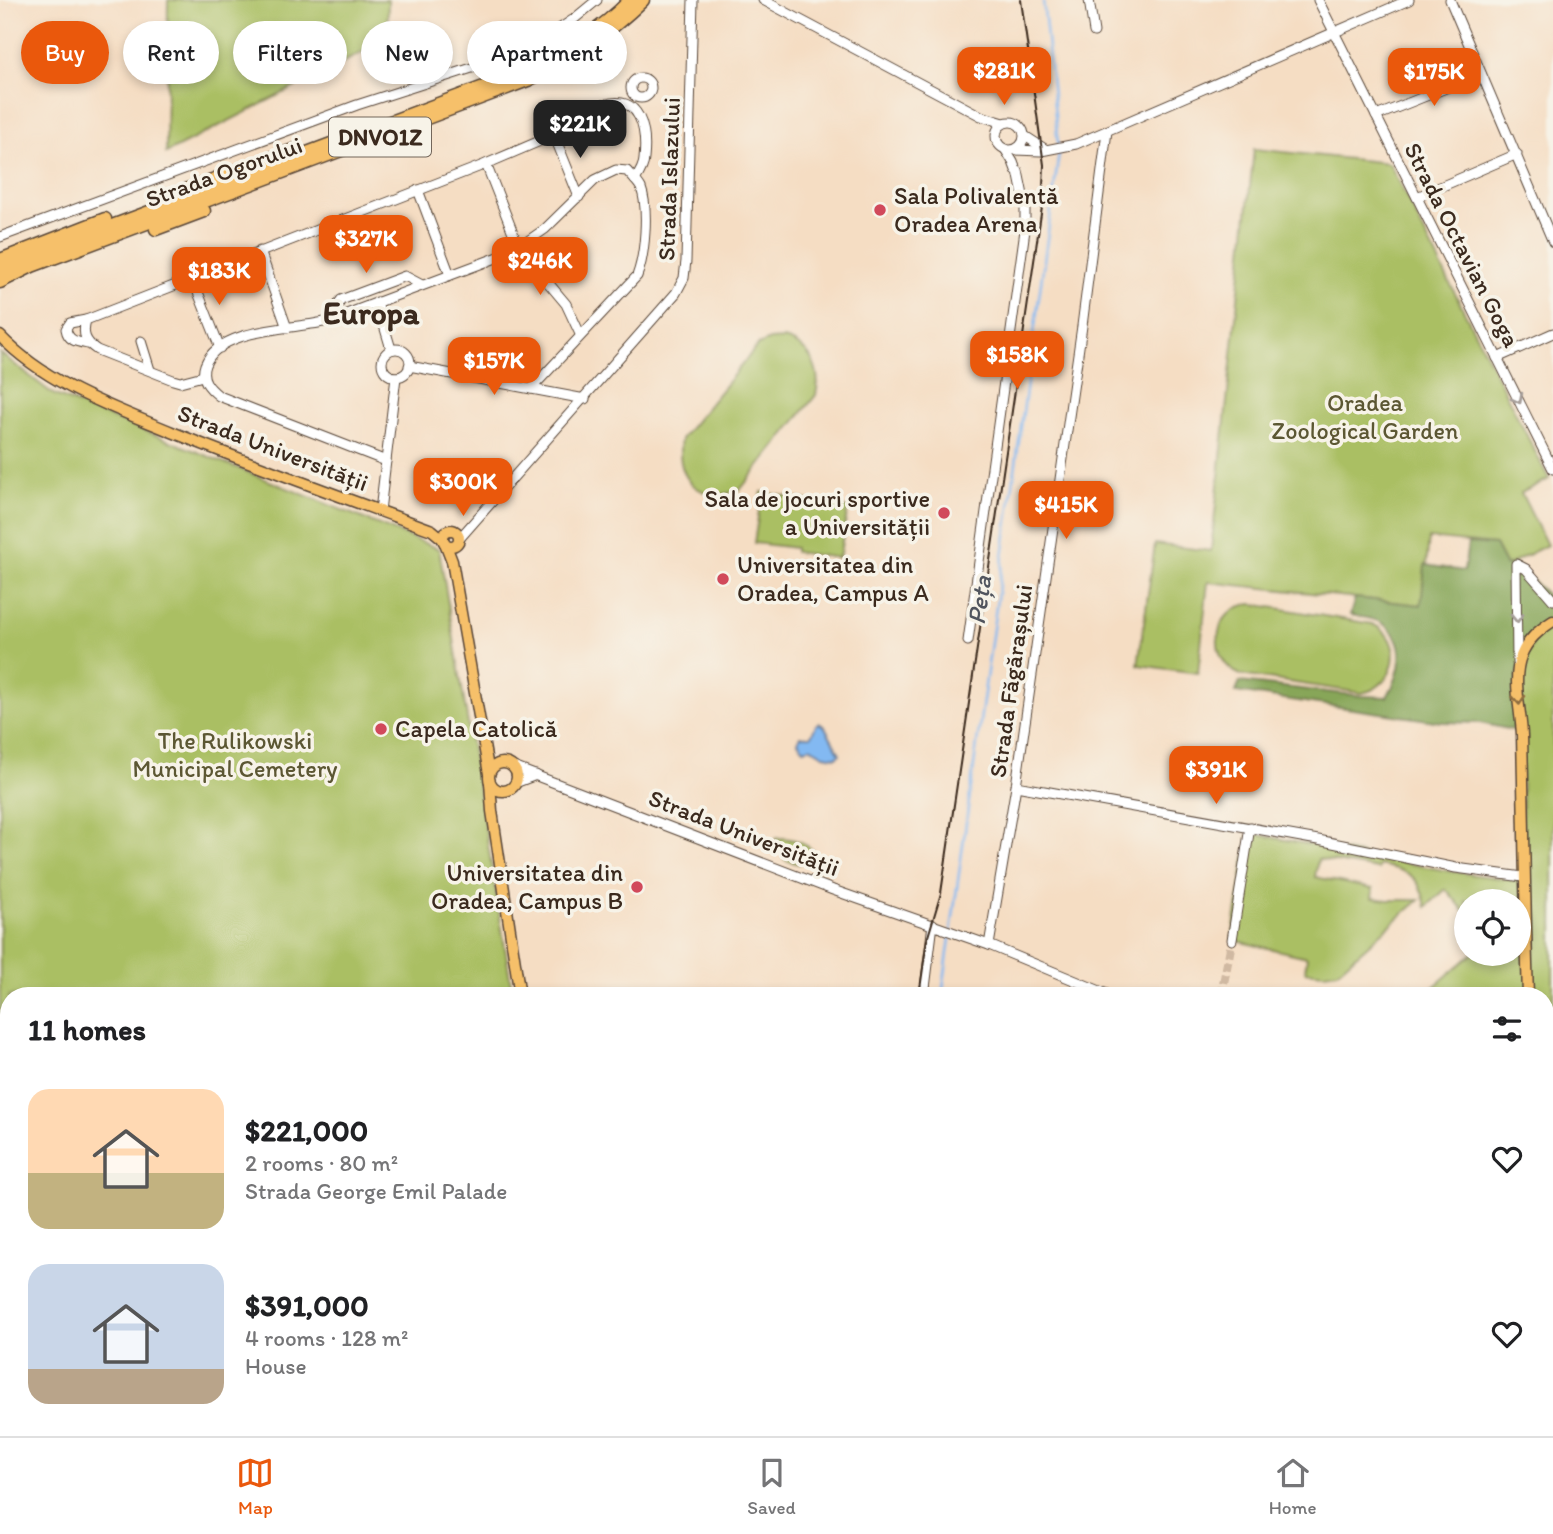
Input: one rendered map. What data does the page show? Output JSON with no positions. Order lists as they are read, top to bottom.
{
  "streets": {
    "highway": ["DNVO1Z", "Strada Ogorului"],
    "main road": ["Strada Universității"],
    "street": ["Strada Islazului", "Strada Octavian Goga", "Strada Făgărașului"]
  },
  "crossings": [
    ["Strada Islazului", "Strada Universității"],
    ["Strada Universității", "Strada Făgărașului"]
  ],
  "districts": ["Europa"],
  "water": ["Peța"],
  "parks": ["Oradea Zoological Garden", "The Rulikowski Municipal Cemetery"],
  "places": [
    "Sala Polivalentă Oradea Arena",
    "Sala de jocuri sportive a Universității",
    "Universitatea din Oradea, Campus A",
    "Capela Catolică",
    "Universitatea din Oradea, Campus B"
  ],
  "page": {
    "chip": [
      "Buy",
      "Rent",
      "Filters",
      "New",
      "Apartment"
    ],
    "price": [
      "$281K",
      "$175K",
      "$221K",
      "$327K",
      "$246K",
      "$183K",
      "$158K",
      "$157K",
      "$300K",
      "$415K",
      "$391K"
    ],
    "heading": "11 homes",
    "list": [
      {
        "name": "$221,000",
        "note": "2 rooms · 80 m² · Strada George Emil Palade"
      },
      {
        "name": "$391,000",
        "note": "4 rooms · 128 m² · House"
      }
    ],
    "tabs": ["Map", "Saved", "Home"]
  }
}
